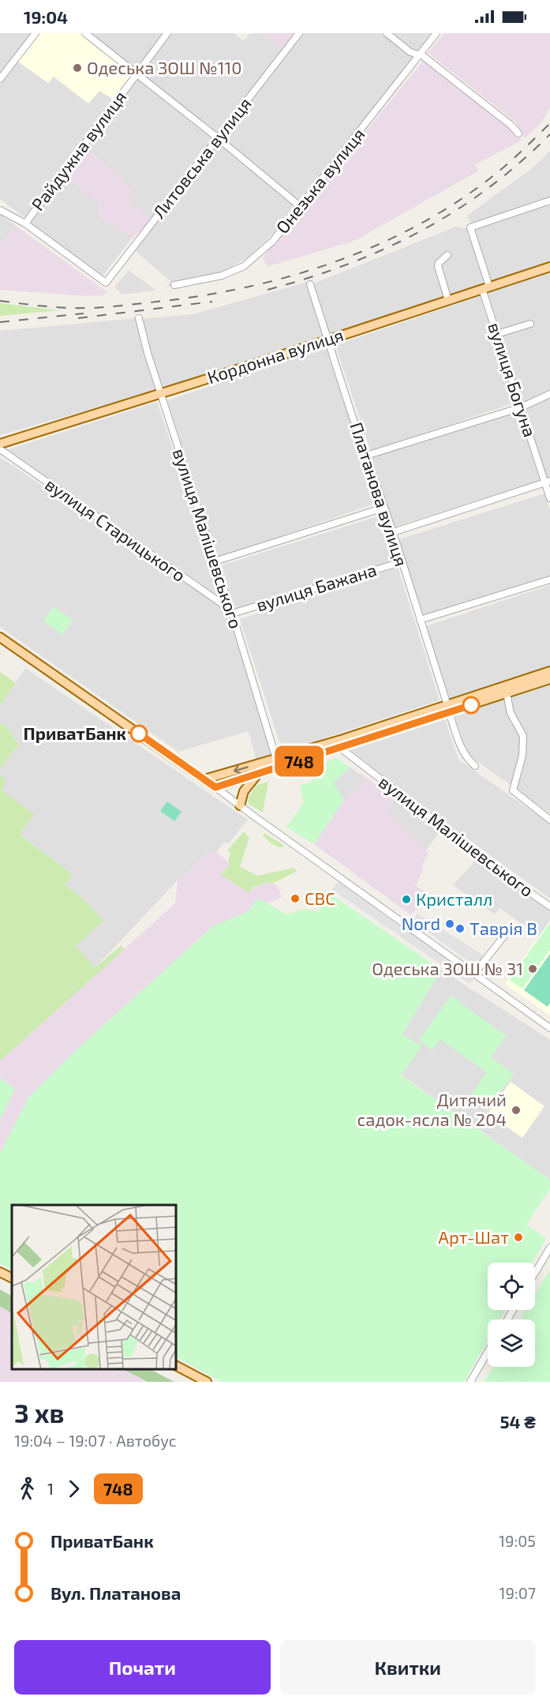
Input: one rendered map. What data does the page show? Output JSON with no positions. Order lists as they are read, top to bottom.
{
  "streets": {
    "main road": ["Кордонна вулиця"],
    "street": [
      "Райдужна вулиця",
      "Литовська вулиця",
      "Онезька вулиця",
      "вулиця Богуна",
      "Платанова вулиця",
      "вулиця Старицького",
      "вулиця Малішевського",
      "вулиця Бажана"
    ]
  },
  "crossings": [
    ["Райдужна вулиця", "Литовська вулиця"],
    ["Кордонна вулиця", "вулиця Богуна"],
    ["Кордонна вулиця", "Платанова вулиця"],
    ["Кордонна вулиця", "вулиця Малішевського"],
    ["Платанова вулиця", "вулиця Бажана"],
    ["вулиця Старицького", "вулиця Малішевського"],
    ["вулиця Старицького", "вулиця Бажана"],
    ["вулиця Малішевського", "вулиця Бажана"]
  ],
  "places": [
    "Одеська ЗОШ №110",
    "ПриватБанк",
    "СВС",
    "Кристалл",
    "Nord",
    "Таврія В",
    "Одеська ЗОШ № 31",
    "Дитячий садок-ясла № 204",
    "Арт-Шат"
  ],
  "lines": ["bus line 748"],
  "page": {
    "status": "19:04",
    "on_map": "748",
    "heading": ["3 хв", "19:04 – 19:07 · Автобус", "54 ₴"],
    "legs": ["1", "748"],
    "list": [
      {
        "name": "ПриватБанк",
        "value": "19:05"
      },
      {
        "name": "Вул. Платанова",
        "value": "19:07"
      }
    ],
    "buttons": ["Почати", "Квитки"]
  }
}
